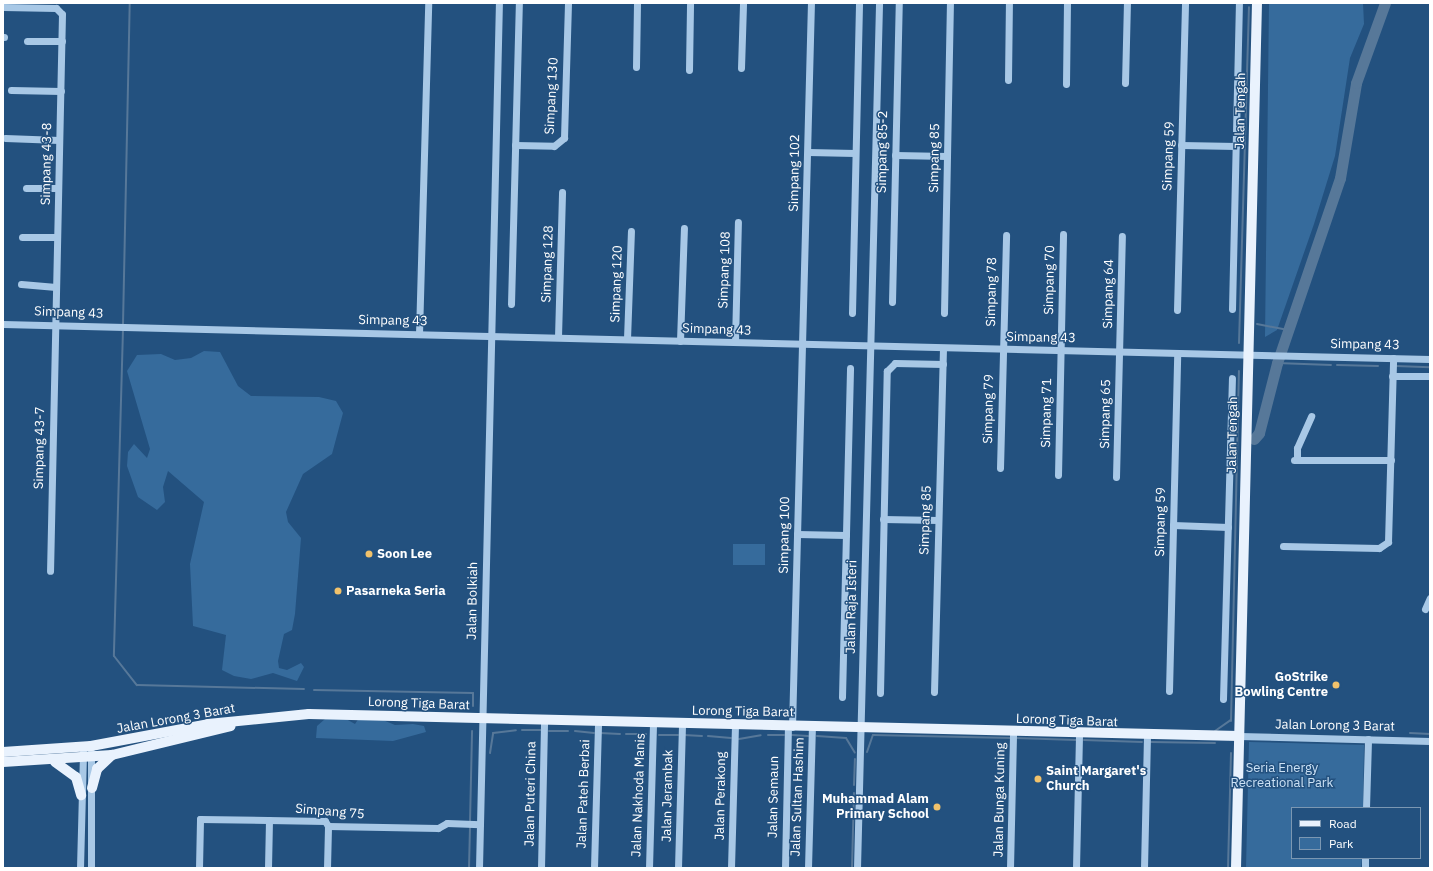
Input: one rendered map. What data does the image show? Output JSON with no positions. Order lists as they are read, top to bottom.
{
  "streets": {
    "main road": ["Jalan Tengah", "Lorong Tiga Barat", "Jalan Lorong 3 Barat"],
    "street": [
      "Simpang 130",
      "Simpang 85-2",
      "Simpang 59",
      "Simpang 85",
      "Simpang 43-8",
      "Simpang 102",
      "Simpang 128",
      "Simpang 108",
      "Simpang 70",
      "Simpang 120",
      "Simpang 78",
      "Simpang 64",
      "Simpang 43",
      "Simpang 79",
      "Simpang 71",
      "Simpang 65",
      "Simpang 43-7",
      "Simpang 100",
      "Jalan Bolkiah",
      "Jalan Raja Isteri",
      "Jalan Puteri China",
      "Jalan Pateh Berbai",
      "Jalan Nakhoda Manis",
      "Jalan Jerambak",
      "Jalan Perakong",
      "Jalan Semaun",
      "Jalan Sultan Hashim",
      "Jalan Bunga Kuning",
      "Simpang 75"
    ]
  },
  "crossings": [
    ["Jalan Tengah", "Simpang 43"],
    ["Jalan Tengah", "Lorong Tiga Barat"],
    ["Jalan Tengah", "Jalan Lorong 3 Barat"],
    ["Simpang 59", "Simpang 43"],
    ["Simpang 85", "Simpang 43"],
    ["Simpang 43-8", "Simpang 43"],
    ["Simpang 43-8", "Simpang 43-7"],
    ["Simpang 102", "Simpang 43"],
    ["Simpang 102", "Simpang 100"],
    ["Simpang 128", "Simpang 43"],
    ["Simpang 108", "Simpang 43"],
    ["Simpang 70", "Simpang 43"],
    ["Simpang 70", "Simpang 71"],
    ["Simpang 120", "Simpang 43"],
    ["Simpang 78", "Simpang 43"],
    ["Simpang 78", "Simpang 79"],
    ["Simpang 64", "Simpang 43"],
    ["Simpang 64", "Simpang 65"],
    ["Simpang 43", "Simpang 79"],
    ["Simpang 43", "Simpang 71"],
    ["Simpang 43", "Simpang 65"],
    ["Simpang 43", "Simpang 43-7"],
    ["Simpang 43", "Simpang 100"],
    ["Simpang 43", "Jalan Bolkiah"],
    ["Simpang 43", "Jalan Raja Isteri"],
    ["Simpang 100", "Lorong Tiga Barat"],
    ["Simpang 100", "Jalan Semaun"],
    ["Jalan Bolkiah", "Lorong Tiga Barat"],
    ["Jalan Bolkiah", "Simpang 75"],
    ["Jalan Raja Isteri", "Lorong Tiga Barat"],
    ["Lorong Tiga Barat", "Jalan Lorong 3 Barat"],
    ["Lorong Tiga Barat", "Jalan Puteri China"],
    ["Lorong Tiga Barat", "Jalan Pateh Berbai"],
    ["Lorong Tiga Barat", "Jalan Nakhoda Manis"],
    ["Lorong Tiga Barat", "Jalan Jerambak"],
    ["Lorong Tiga Barat", "Jalan Perakong"],
    ["Lorong Tiga Barat", "Jalan Semaun"],
    ["Lorong Tiga Barat", "Jalan Sultan Hashim"],
    ["Lorong Tiga Barat", "Jalan Bunga Kuning"]
  ],
  "parks": ["Seria Energy Recreational Park"],
  "places": [
    "Soon Lee",
    "Pasarneka Seria",
    "GoStrike Bowling Centre",
    "Saint Margaret's Church",
    "Muhammad Alam Primary School"
  ],
  "legend": ["Road", "Park"]
}
